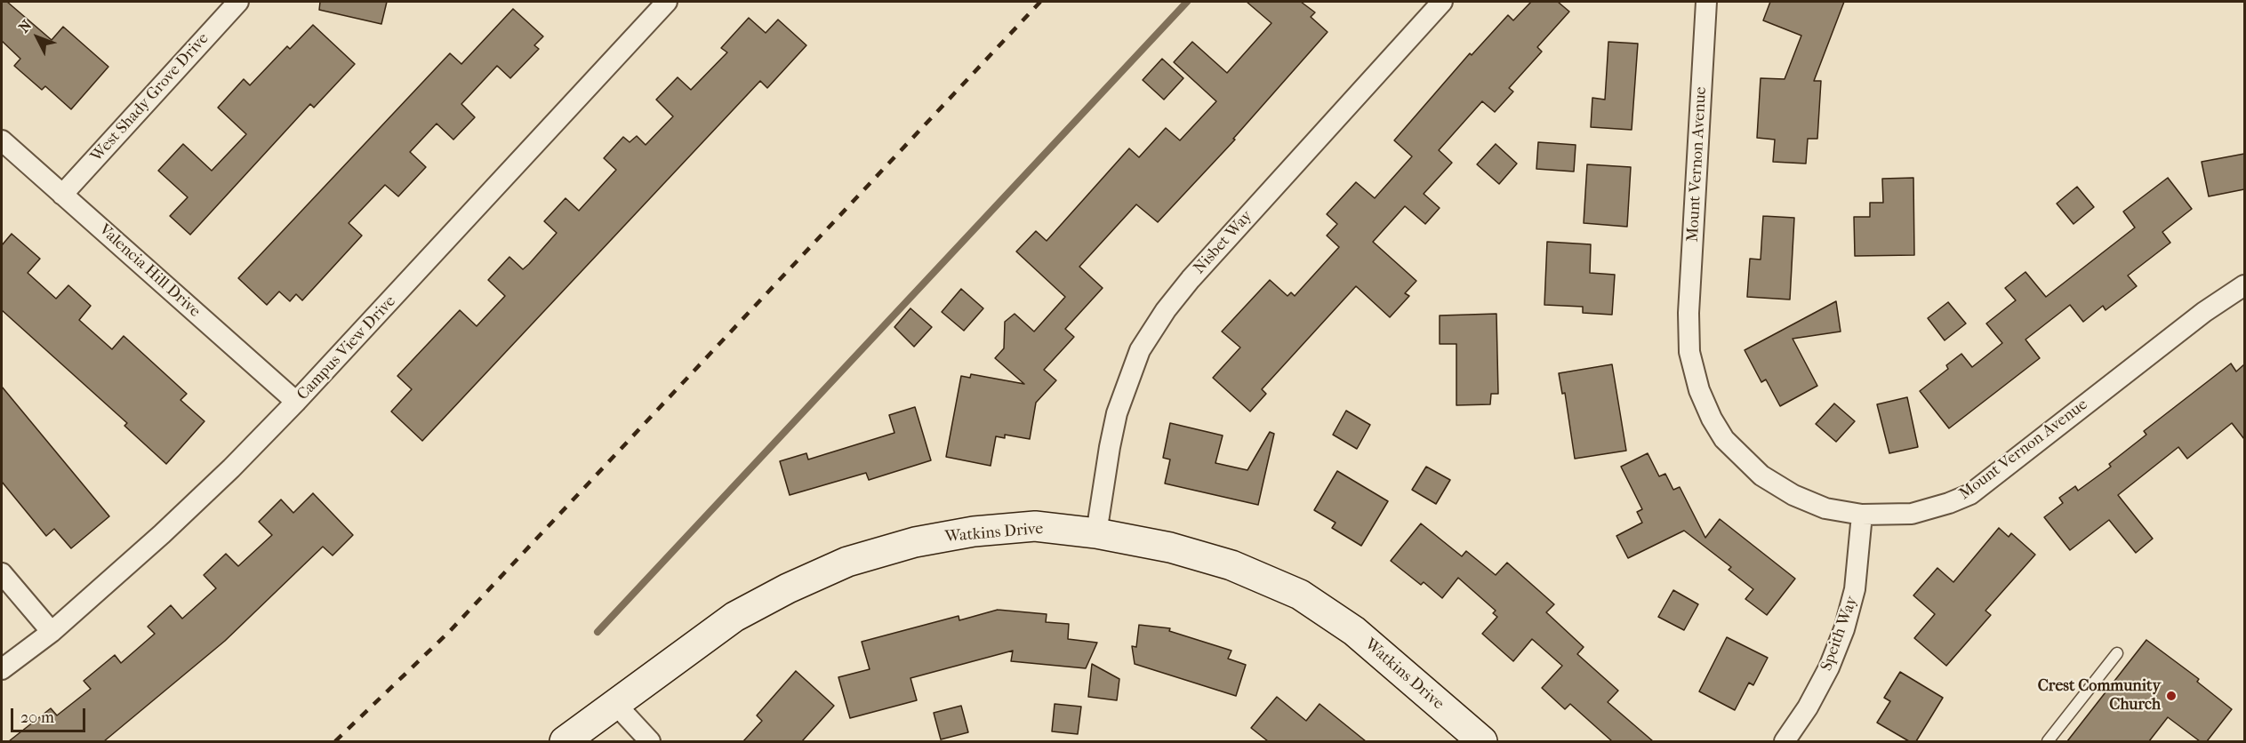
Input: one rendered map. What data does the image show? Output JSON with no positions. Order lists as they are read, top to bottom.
{
  "streets": {
    "main road": ["Watkins Drive"],
    "street": [
      "West Shady Grove Drive",
      "Mount Vernon Avenue",
      "Nisbet Way",
      "Valencia Hill Drive",
      "Campus View Drive",
      "Speith Way"
    ]
  },
  "crossings": [
    ["West Shady Grove Drive", "Valencia Hill Drive"],
    ["Mount Vernon Avenue", "Speith Way"],
    ["Nisbet Way", "Watkins Drive"],
    ["Valencia Hill Drive", "Campus View Drive"]
  ],
  "places": ["Crest Community Church"],
  "scale_bar": "20 m",
  "north": "top left"
}
